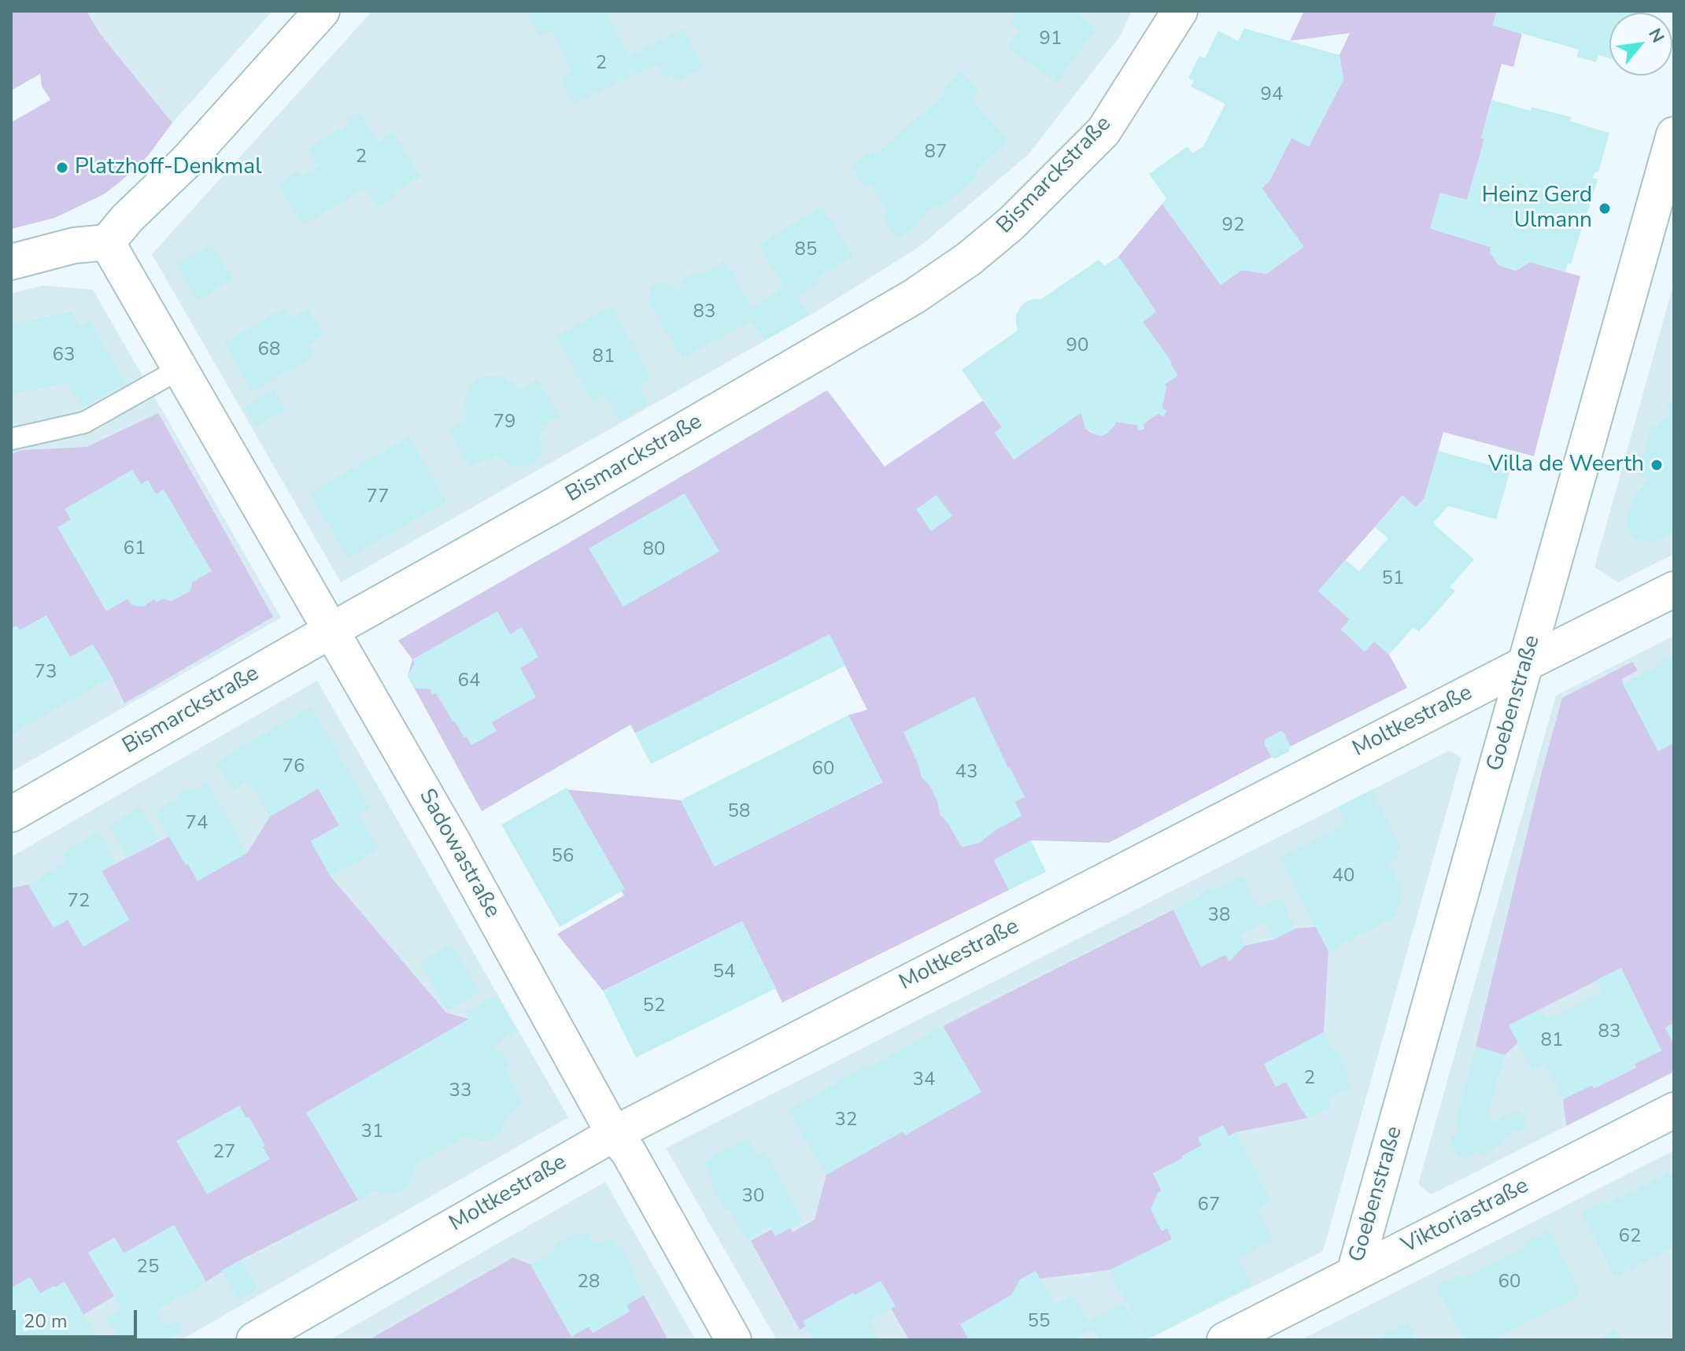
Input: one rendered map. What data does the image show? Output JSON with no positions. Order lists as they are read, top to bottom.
{
  "streets": {
    "street": [
      "Bismarckstraße",
      "Goebenstraße",
      "Moltkestraße",
      "Sadowastraße",
      "Viktoriastraße"
    ]
  },
  "crossings": [
    ["Bismarckstraße", "Sadowastraße"],
    ["Goebenstraße", "Moltkestraße"],
    ["Goebenstraße", "Viktoriastraße"],
    ["Moltkestraße", "Sadowastraße"]
  ],
  "places": ["Platzhoff-Denkmal", "Heinz Gerd Ulmann", "Villa de Weerth"],
  "house_numbers": [
    "91",
    "2",
    "94",
    "87",
    "2",
    "92",
    "85",
    "83",
    "90",
    "68",
    "63",
    "81",
    "79",
    "77",
    "61",
    "80",
    "51",
    "73",
    "64",
    "76",
    "60",
    "43",
    "58",
    "74",
    "56",
    "40",
    "72",
    "38",
    "54",
    "52",
    "83",
    "81",
    "2",
    "34",
    "33",
    "32",
    "31",
    "27",
    "30",
    "67",
    "62",
    "25",
    "28",
    "60",
    "55"
  ],
  "scale_bar": "20 m",
  "north": "top right"
}
